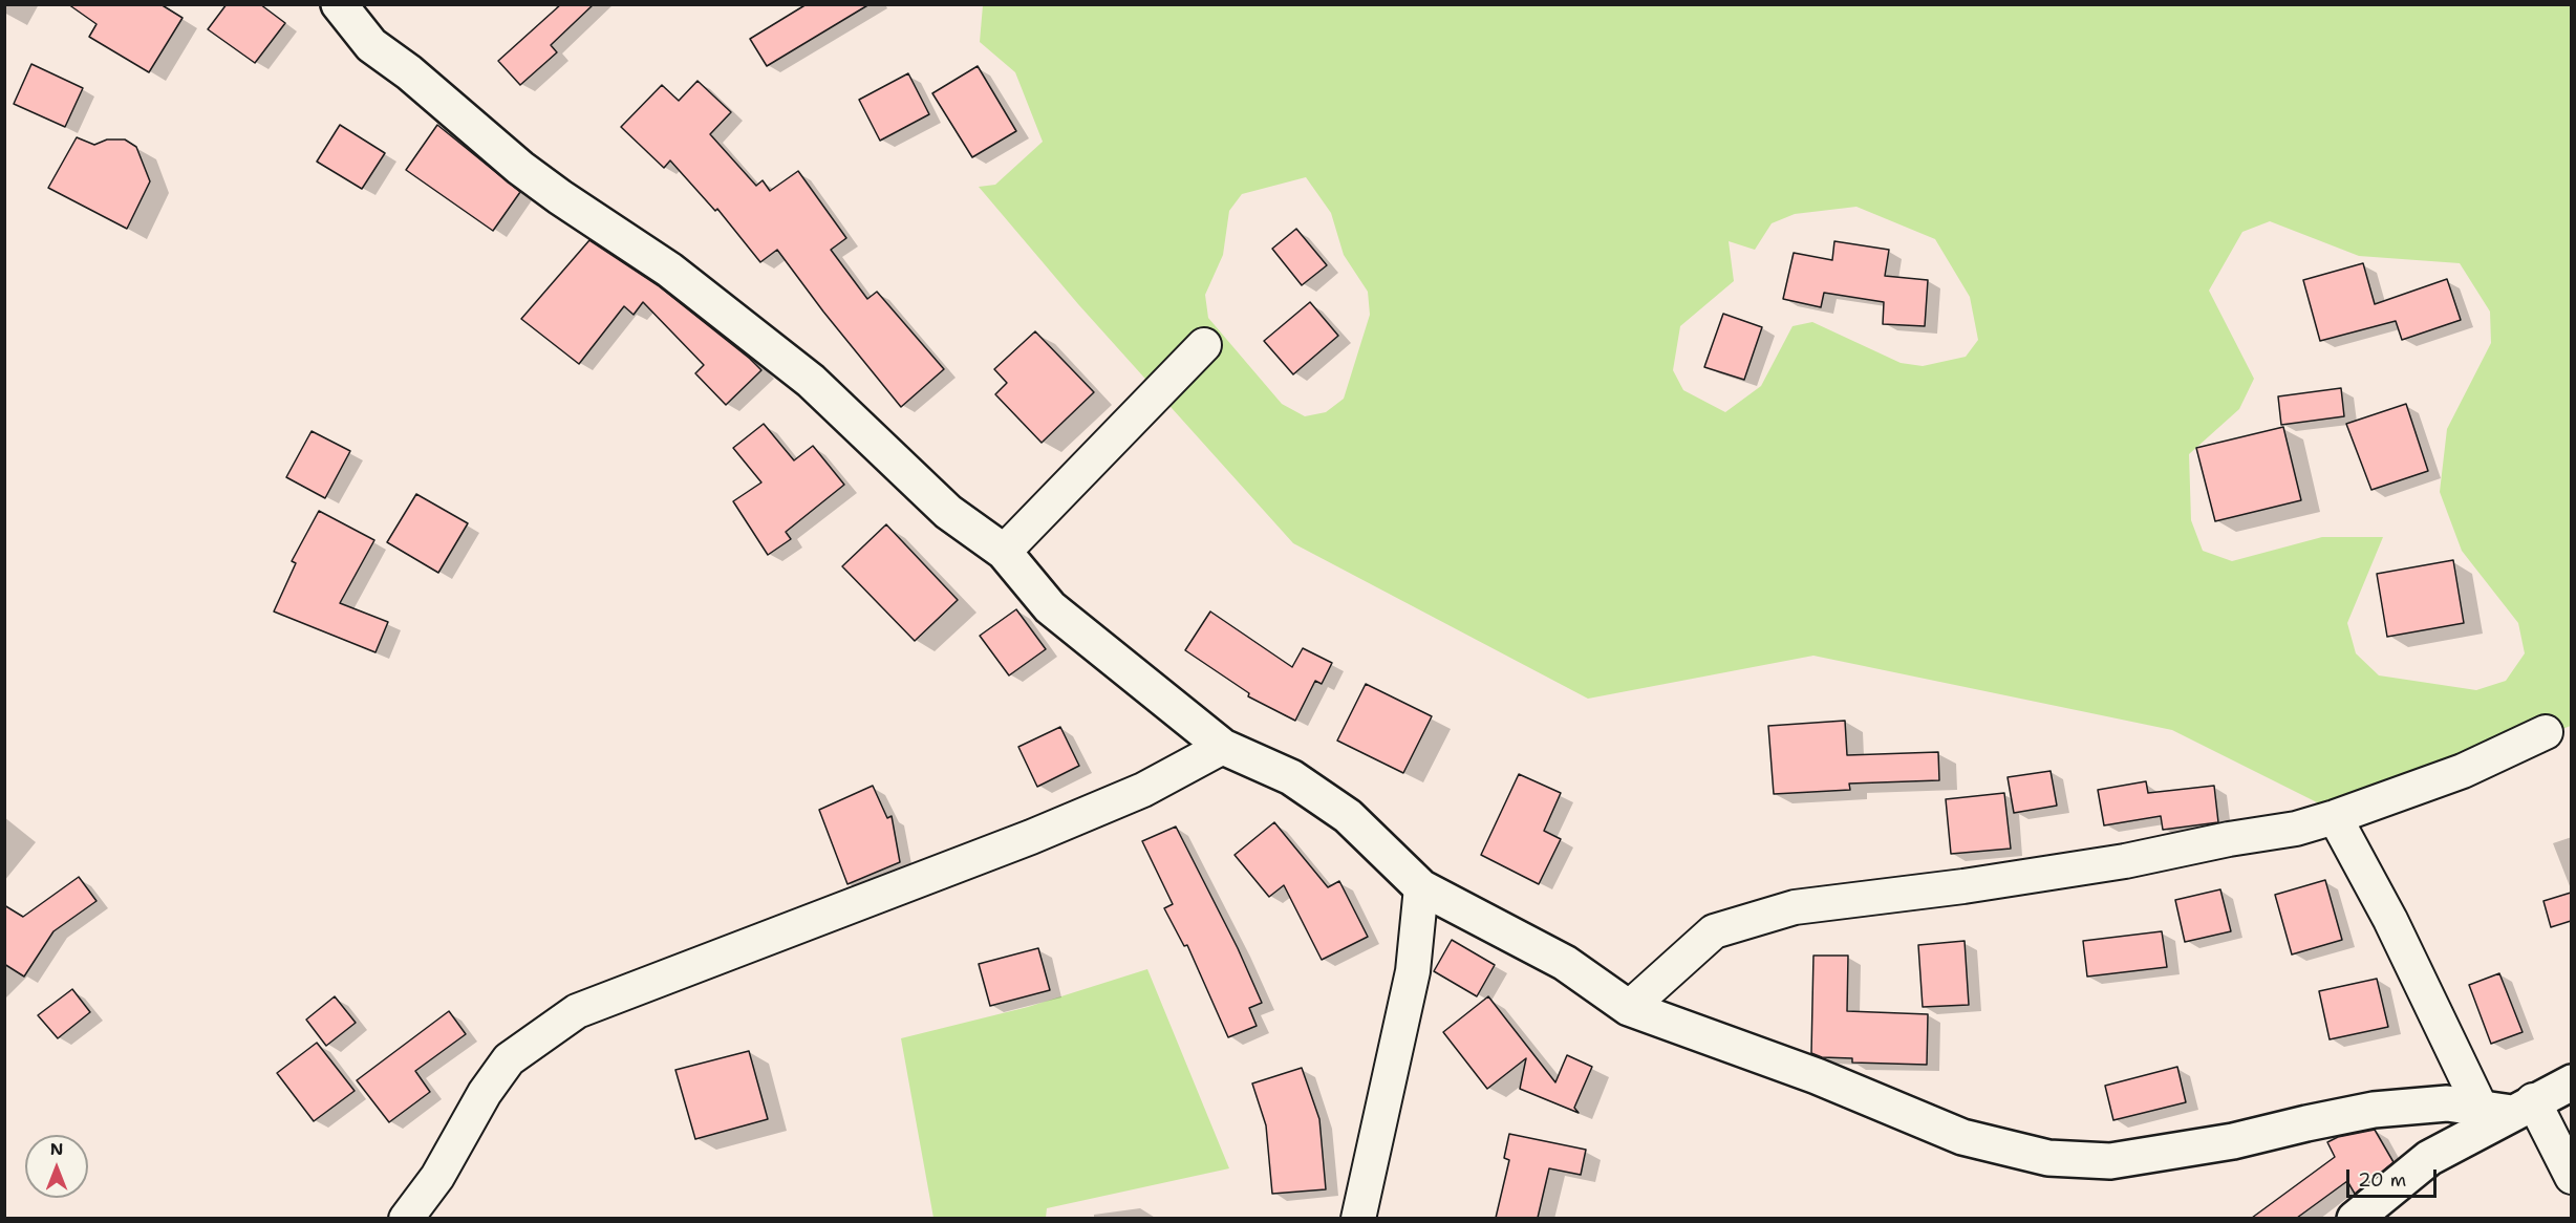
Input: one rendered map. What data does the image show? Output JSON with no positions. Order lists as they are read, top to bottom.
{
  "scale_bar": "20 m",
  "north": "top"
}
